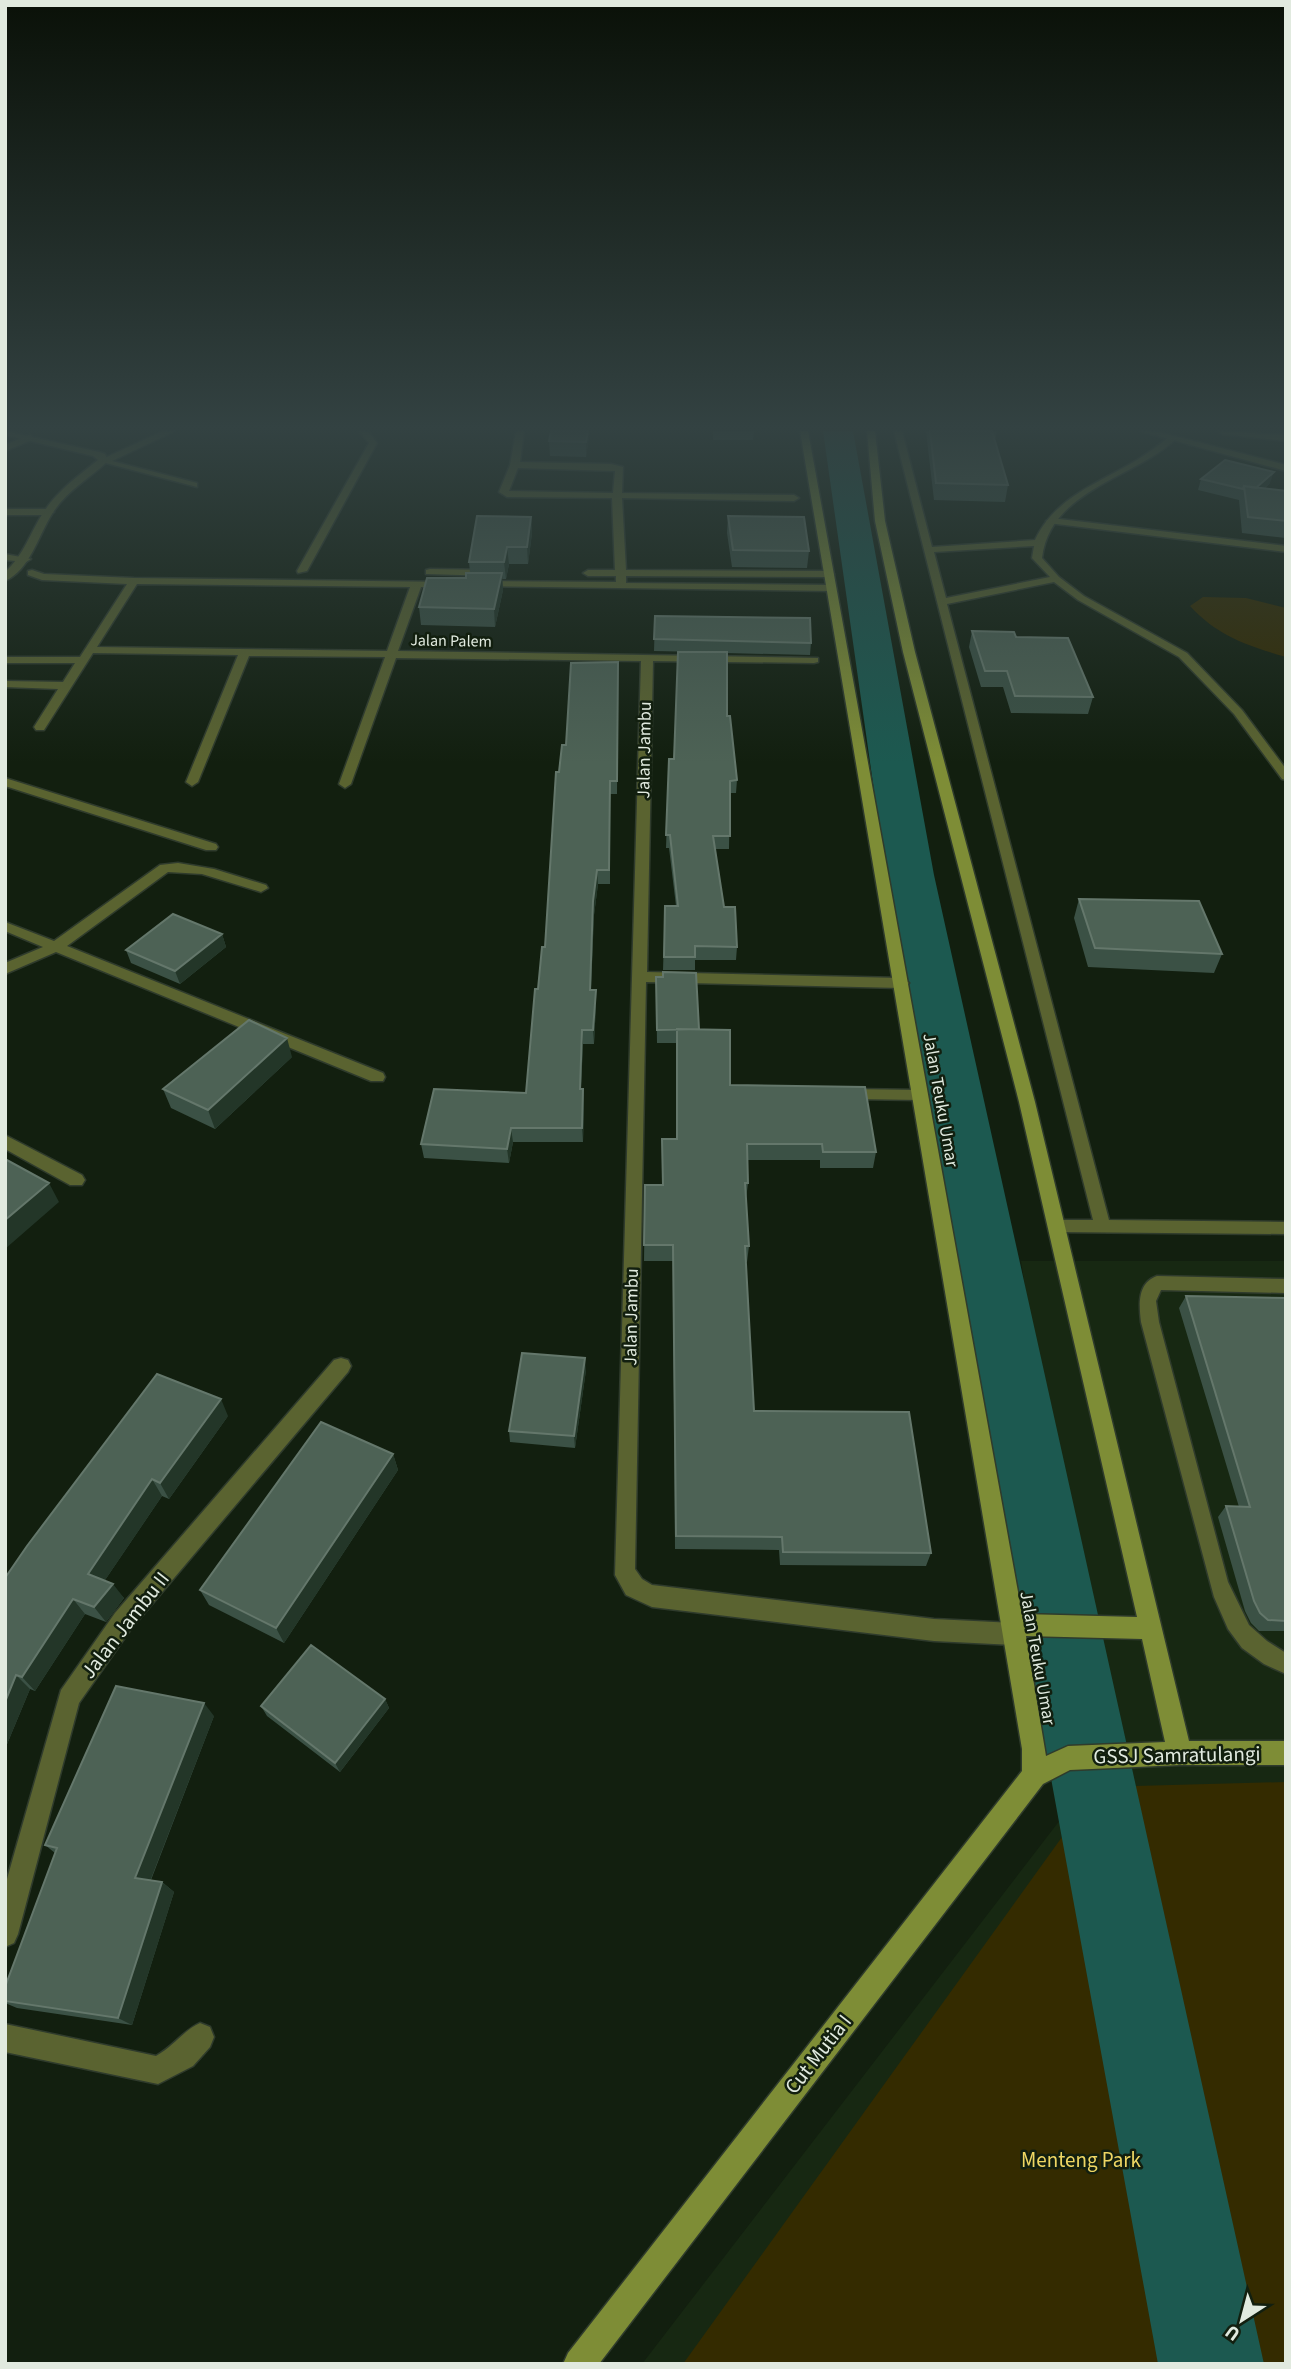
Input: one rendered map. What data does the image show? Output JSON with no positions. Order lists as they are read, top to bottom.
{
  "streets": {
    "main road": ["Jalan Teuku Umar", "GSSJ Samratulangi", "Cut Mutia I"],
    "street": ["Jalan Palem", "Jalan Jambu", "Jalan Jambu II"]
  },
  "crossings": [
    ["Jalan Palem", "Jalan Jambu"],
    ["Jalan Jambu", "Jalan Teuku Umar"],
    ["Jalan Teuku Umar", "Cut Mutia I"],
    ["GSSJ Samratulangi", "Cut Mutia I"]
  ],
  "parks": ["Menteng Park"],
  "north": "bottom left"
}
